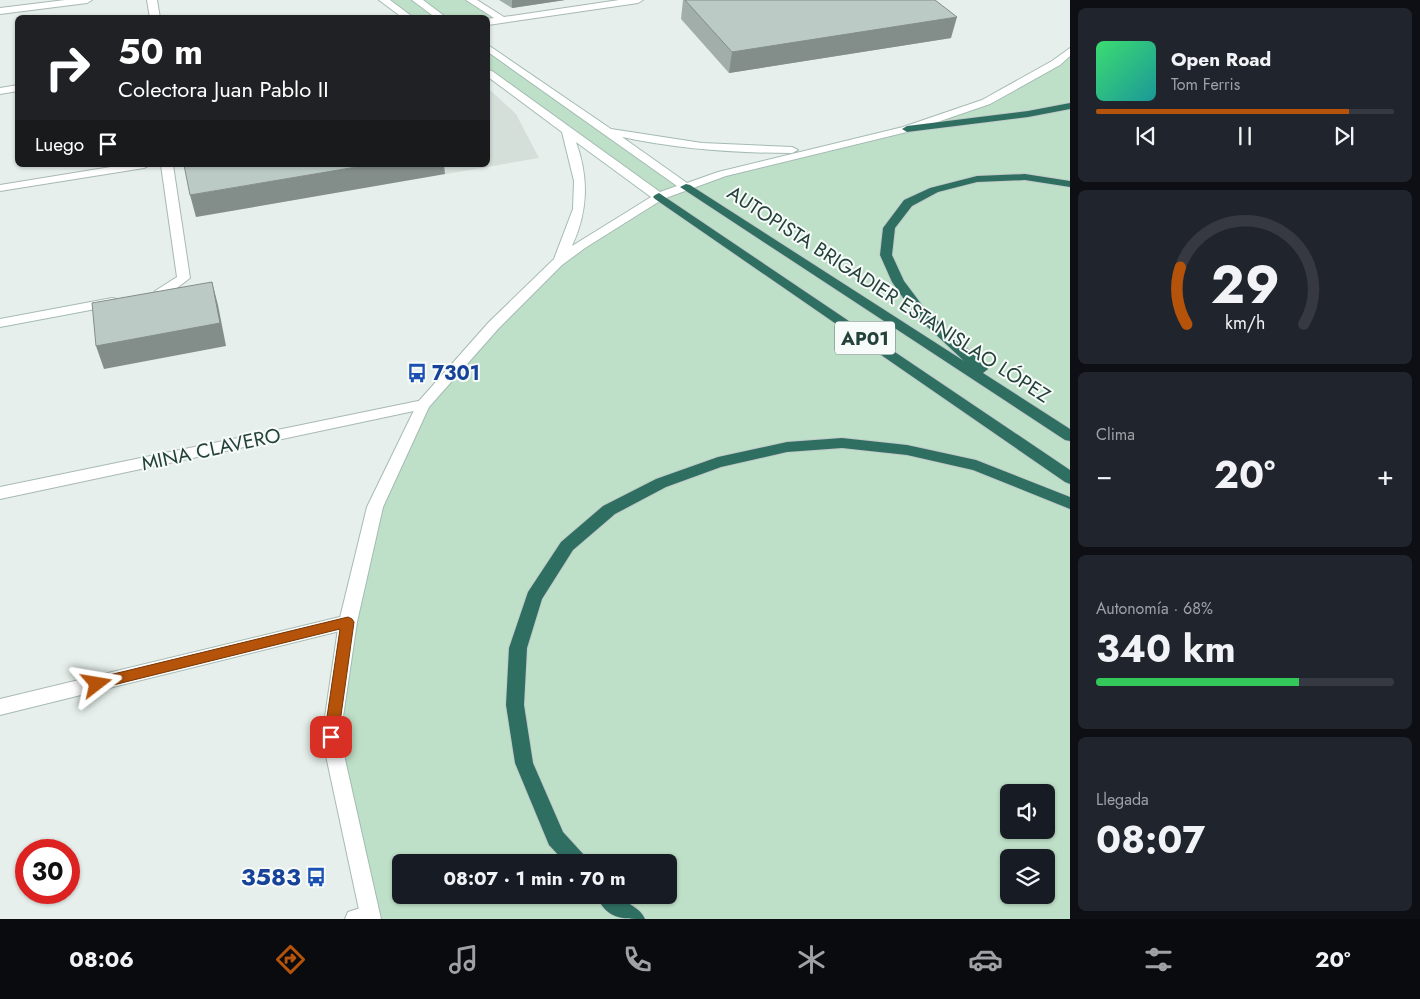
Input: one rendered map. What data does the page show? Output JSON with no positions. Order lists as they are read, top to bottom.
{
  "streets": {
    "highway": ["AUTOPISTA BRIGADIER ESTANISLAO LÓPEZ", "AP01"],
    "main road": ["MINA CLAVERO"]
  },
  "places": {
    "bus stop": ["7301", "3583"]
  },
  "page": {
    "turn": ["50 m", "Colectora Juan Pablo II"],
    "song": ["Open Road", "Tom Ferris"],
    "then": "Luego",
    "tile": [
      "Clima",
      ["Autonomía · 68%", "340 km"],
      ["Llegada", "08:07"]
    ],
    "heat": ["−", "20°", "+"],
    "limit": "30",
    "trip": "08:07 · 1 min · 70 m",
    "tabs": ["08:06", "20°"],
    "gauge": ["29", "km/h"]
  }
}
